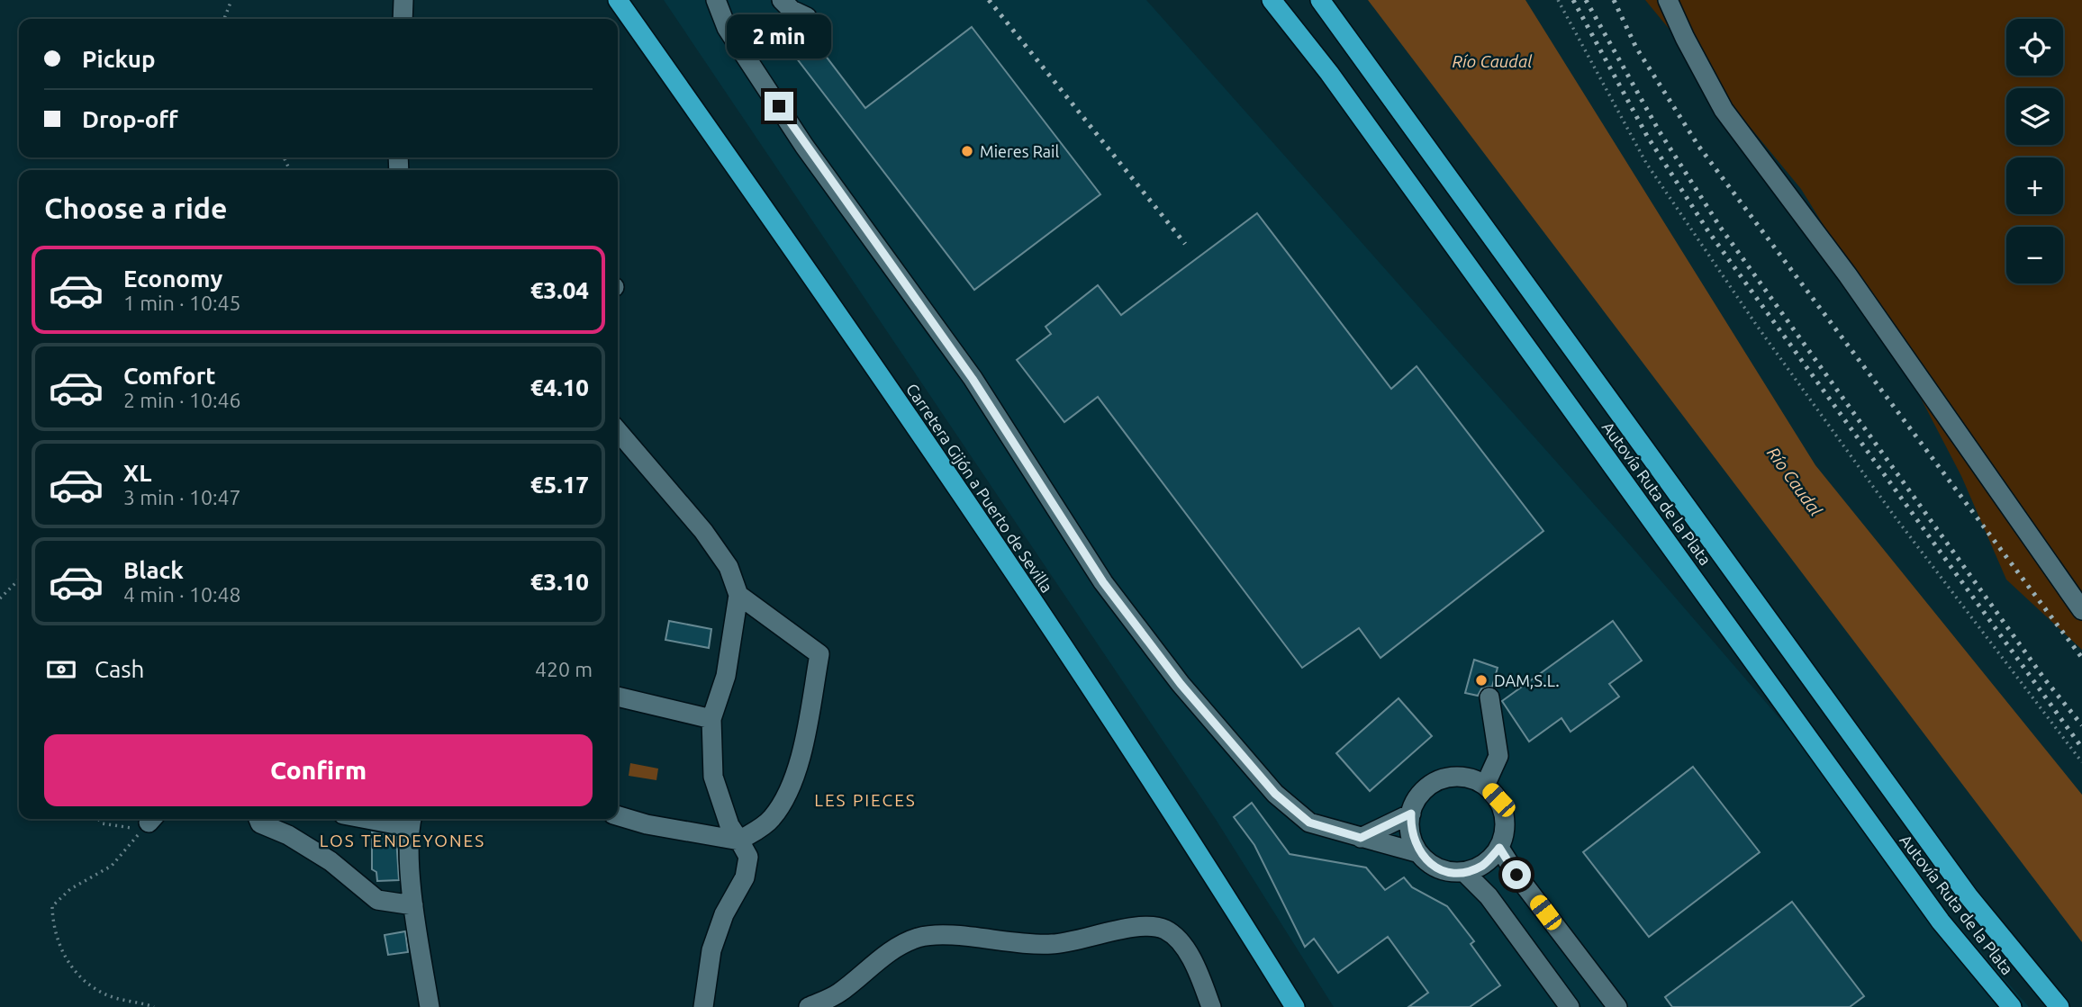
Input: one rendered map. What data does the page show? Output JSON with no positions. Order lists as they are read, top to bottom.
{
  "streets": {
    "highway": ["Carretera Gijón a Puerto de Sevilla", "Autovía Ruta de la Plata"]
  },
  "districts": ["LES PIECES", "LOS TENDEYONES"],
  "water": ["Río Caudal"],
  "places": ["Mieres Rail", "DAM,S.L."],
  "page": {
    "bubble": "2 min",
    "map_buttons": ["+", "−"],
    "banner": ["Pickup", "Drop-off"],
    "heading": "Choose a ride",
    "list": [
      {
        "name": "Economy",
        "note": "1 min · 10:45",
        "value": "€3.04"
      },
      {
        "name": "Comfort",
        "note": "2 min · 10:46",
        "value": "€4.10"
      },
      {
        "name": "XL",
        "note": "3 min · 10:47",
        "value": "€5.17"
      },
      {
        "name": "Black",
        "note": "4 min · 10:48",
        "value": "€3.10"
      }
    ],
    "pay": ["Cash", "420 m"],
    "buttons": "Confirm"
  }
}
